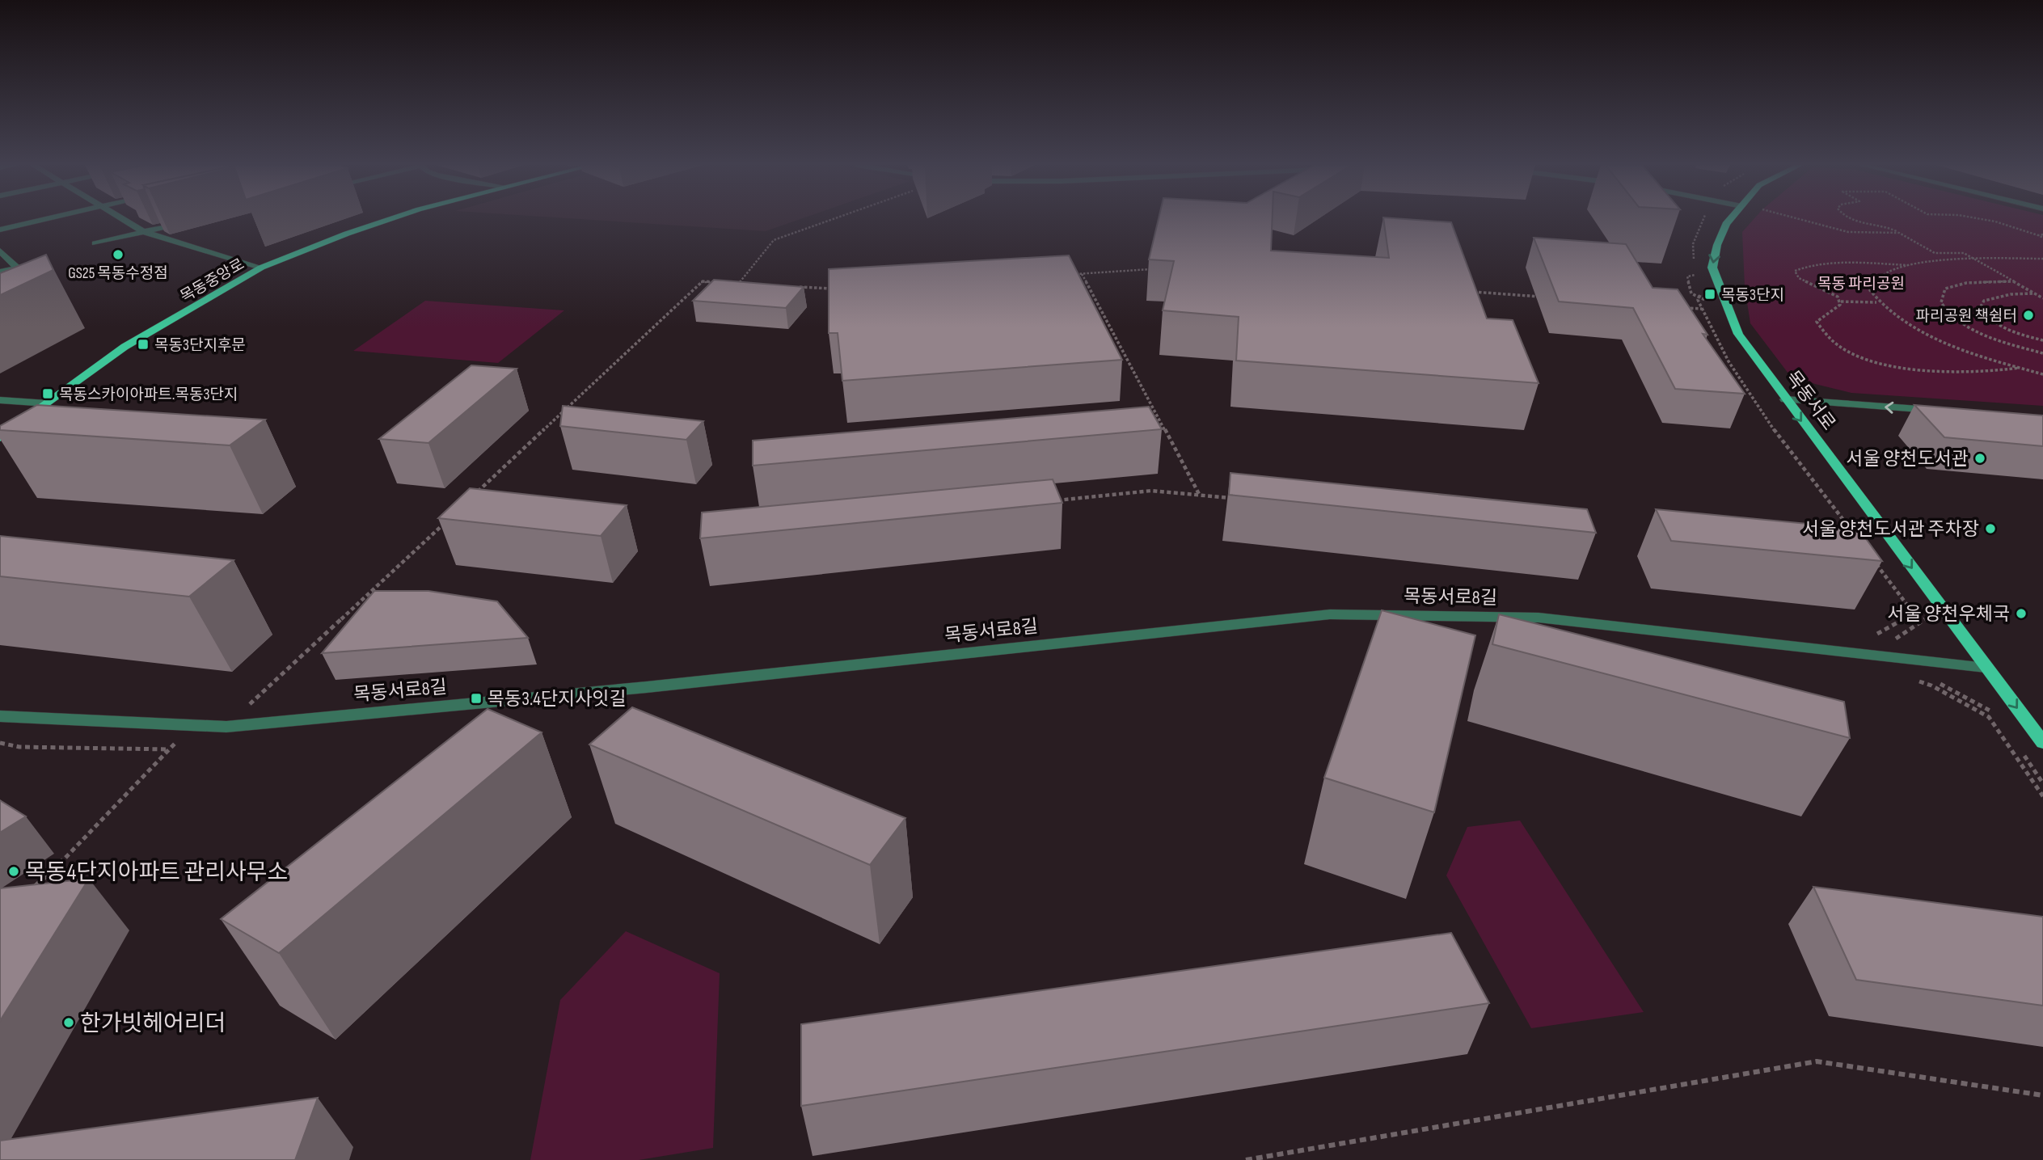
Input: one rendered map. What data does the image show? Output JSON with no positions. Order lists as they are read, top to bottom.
{
  "streets": {
    "main road": ["목동중앙로", "목동서로"],
    "street": ["목동서로8길"]
  },
  "crossings": [
    ["목동서로", "목동서로8길"]
  ],
  "one_way": ["목동서로"],
  "parks": ["목동 파리공원"],
  "places": {
    "other": [
      "GS25 목동수정점",
      "파리공원 책쉼터",
      "서울 양천도서관",
      "서울 양천도서관 주차장",
      "서울 양천우체국",
      "목동4단지아파트 관리사무소",
      "한가빗헤어리더"
    ],
    "transit": [
      "목동3단지",
      "목동3단지후문",
      "목동스카이아파트.목동3단지",
      "목동3.4단지사잇길"
    ]
  }
}
